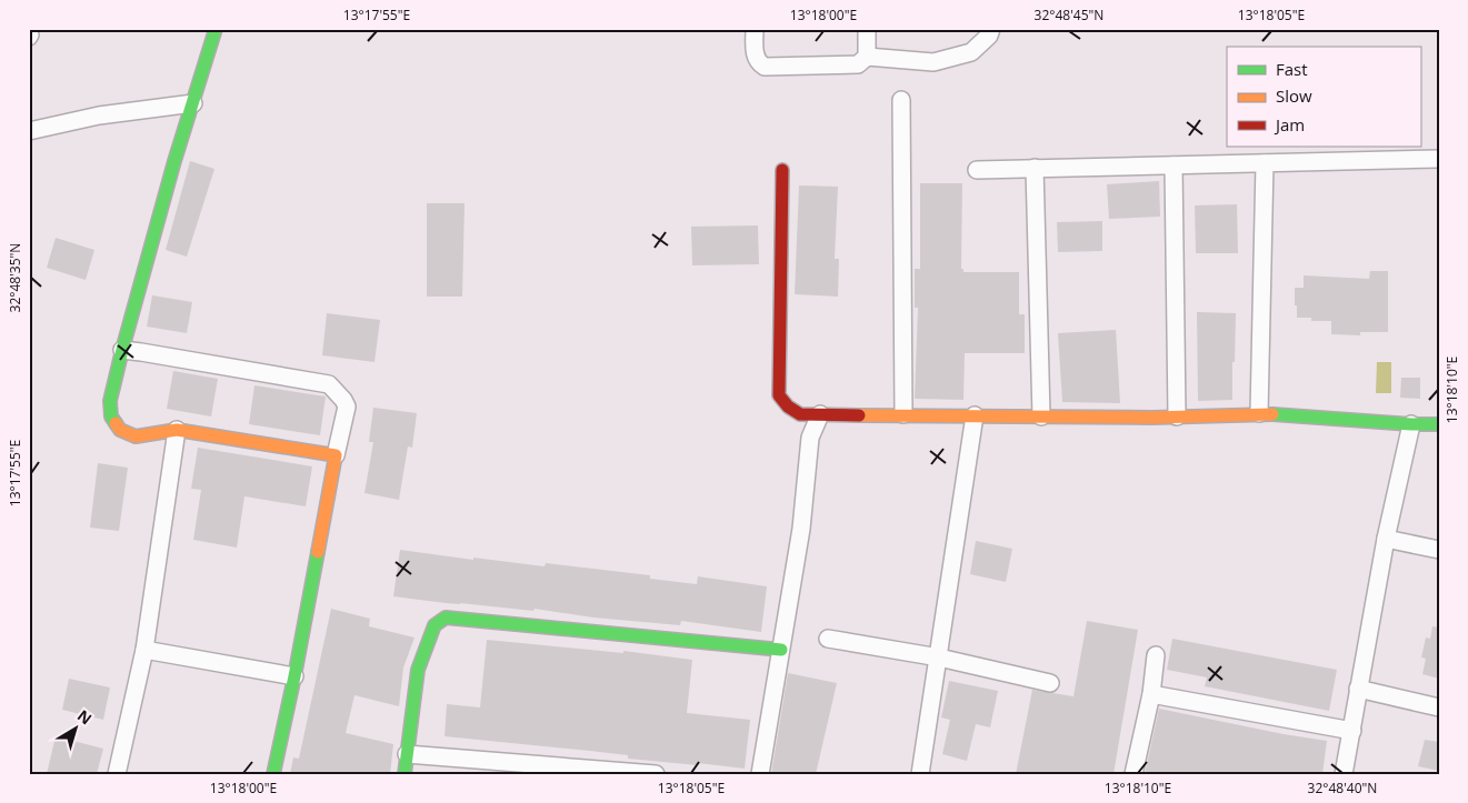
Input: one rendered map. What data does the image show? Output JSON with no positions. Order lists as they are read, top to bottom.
{
  "legend": ["Fast", "Slow", "Jam"],
  "north": "top right",
  "coordinates": [
    "13°17'55\"E",
    "13°18'00\"E",
    "32°48'45\"N",
    "13°18'05\"E",
    "32°48'35\"N",
    "13°18'10\"E",
    "32°48'40\"N"
  ]
}
